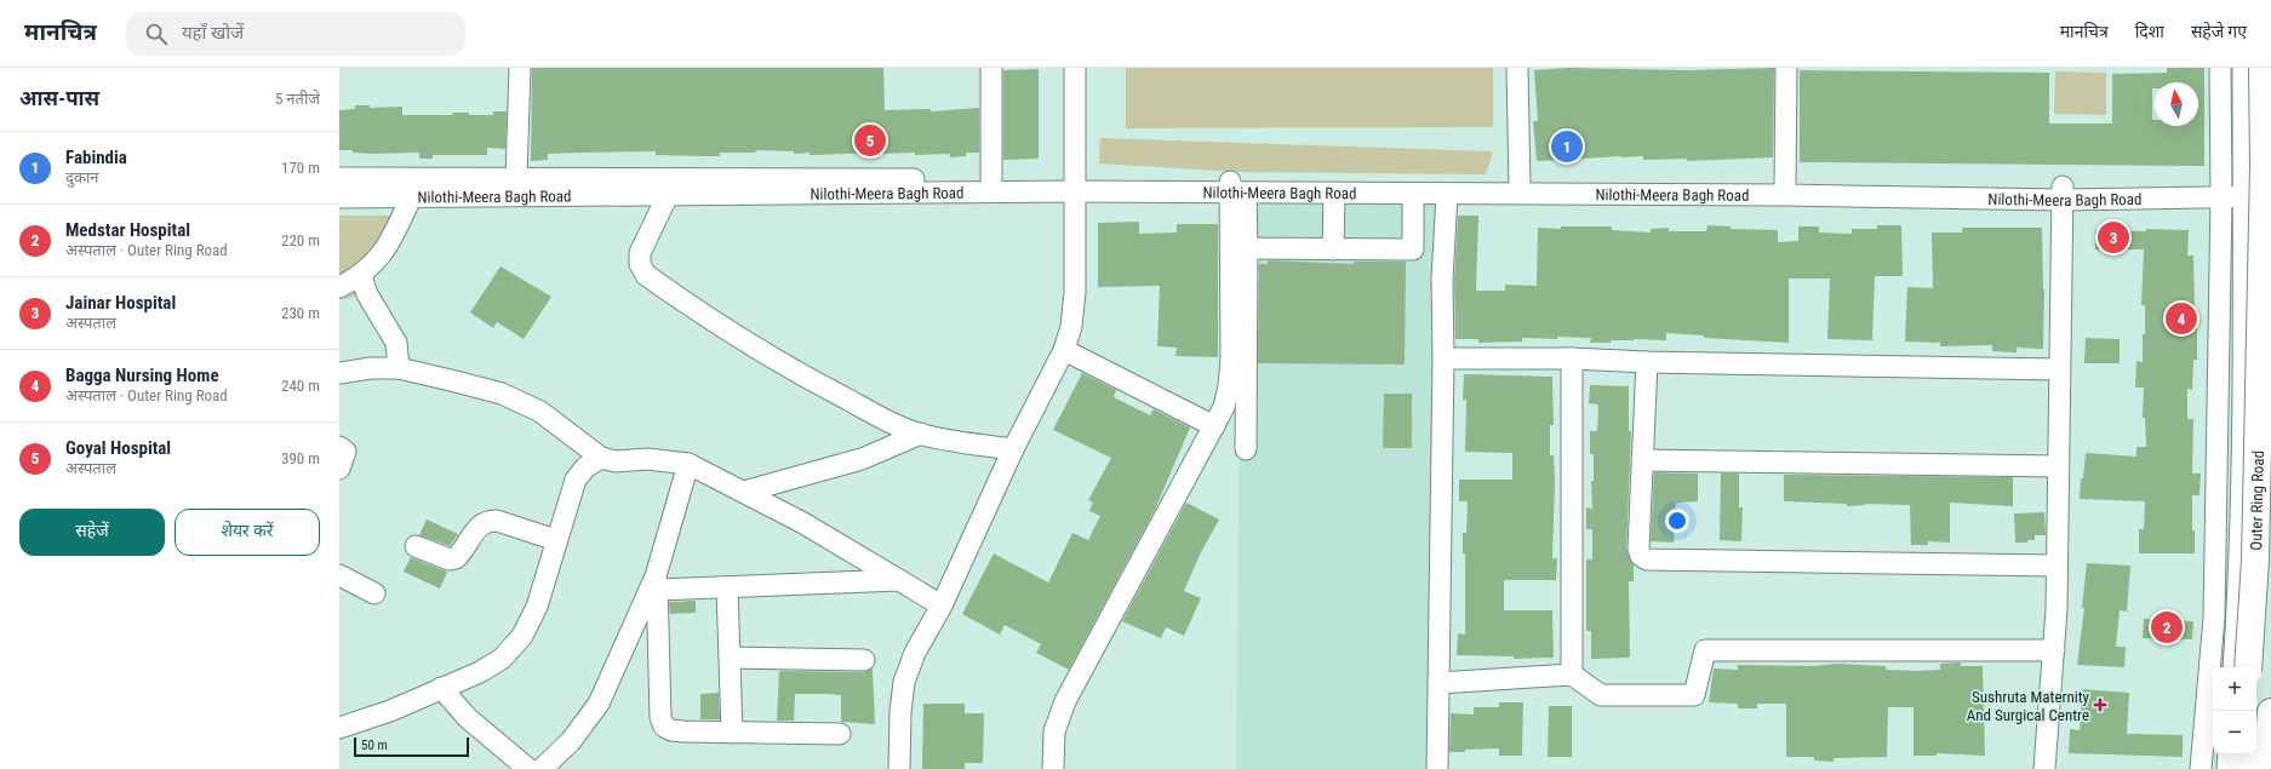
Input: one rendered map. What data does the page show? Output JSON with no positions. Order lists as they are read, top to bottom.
{
  "streets": {
    "main road": ["Outer Ring Road"],
    "street": ["Nilothi-Meera Bagh Road"]
  },
  "crossings": [
    ["Nilothi-Meera Bagh Road", "Outer Ring Road"]
  ],
  "places": {
    "health": ["Sushruta Maternity And Surgical Centre"]
  },
  "scale_bar": "50 m",
  "north": "top",
  "page": {
    "header": "मानचित्र",
    "search": "यहाँ खोजें",
    "nav": ["मानचित्र", "दिशा", "सहेजे गए"],
    "heading": ["आस-पास", "5 नतीजे"],
    "pins": [
      "5",
      "1",
      "3",
      "4",
      "2"
    ],
    "list": [
      {
        "mark": "1",
        "name": "Fabindia",
        "note": "दुकान",
        "value": "170 m"
      },
      {
        "mark": "2",
        "name": "Medstar Hospital",
        "note": "अस्पताल · Outer Ring Road",
        "value": "220 m"
      },
      {
        "mark": "3",
        "name": "Jainar Hospital",
        "note": "अस्पताल",
        "value": "230 m"
      },
      {
        "mark": "4",
        "name": "Bagga Nursing Home",
        "note": "अस्पताल · Outer Ring Road",
        "value": "240 m"
      },
      {
        "mark": "5",
        "name": "Goyal Hospital",
        "note": "अस्पताल",
        "value": "390 m"
      }
    ],
    "buttons": ["सहेजें", "शेयर करें"],
    "map_buttons": ["+", "−"],
    "scale": "50 m"
  }
}
